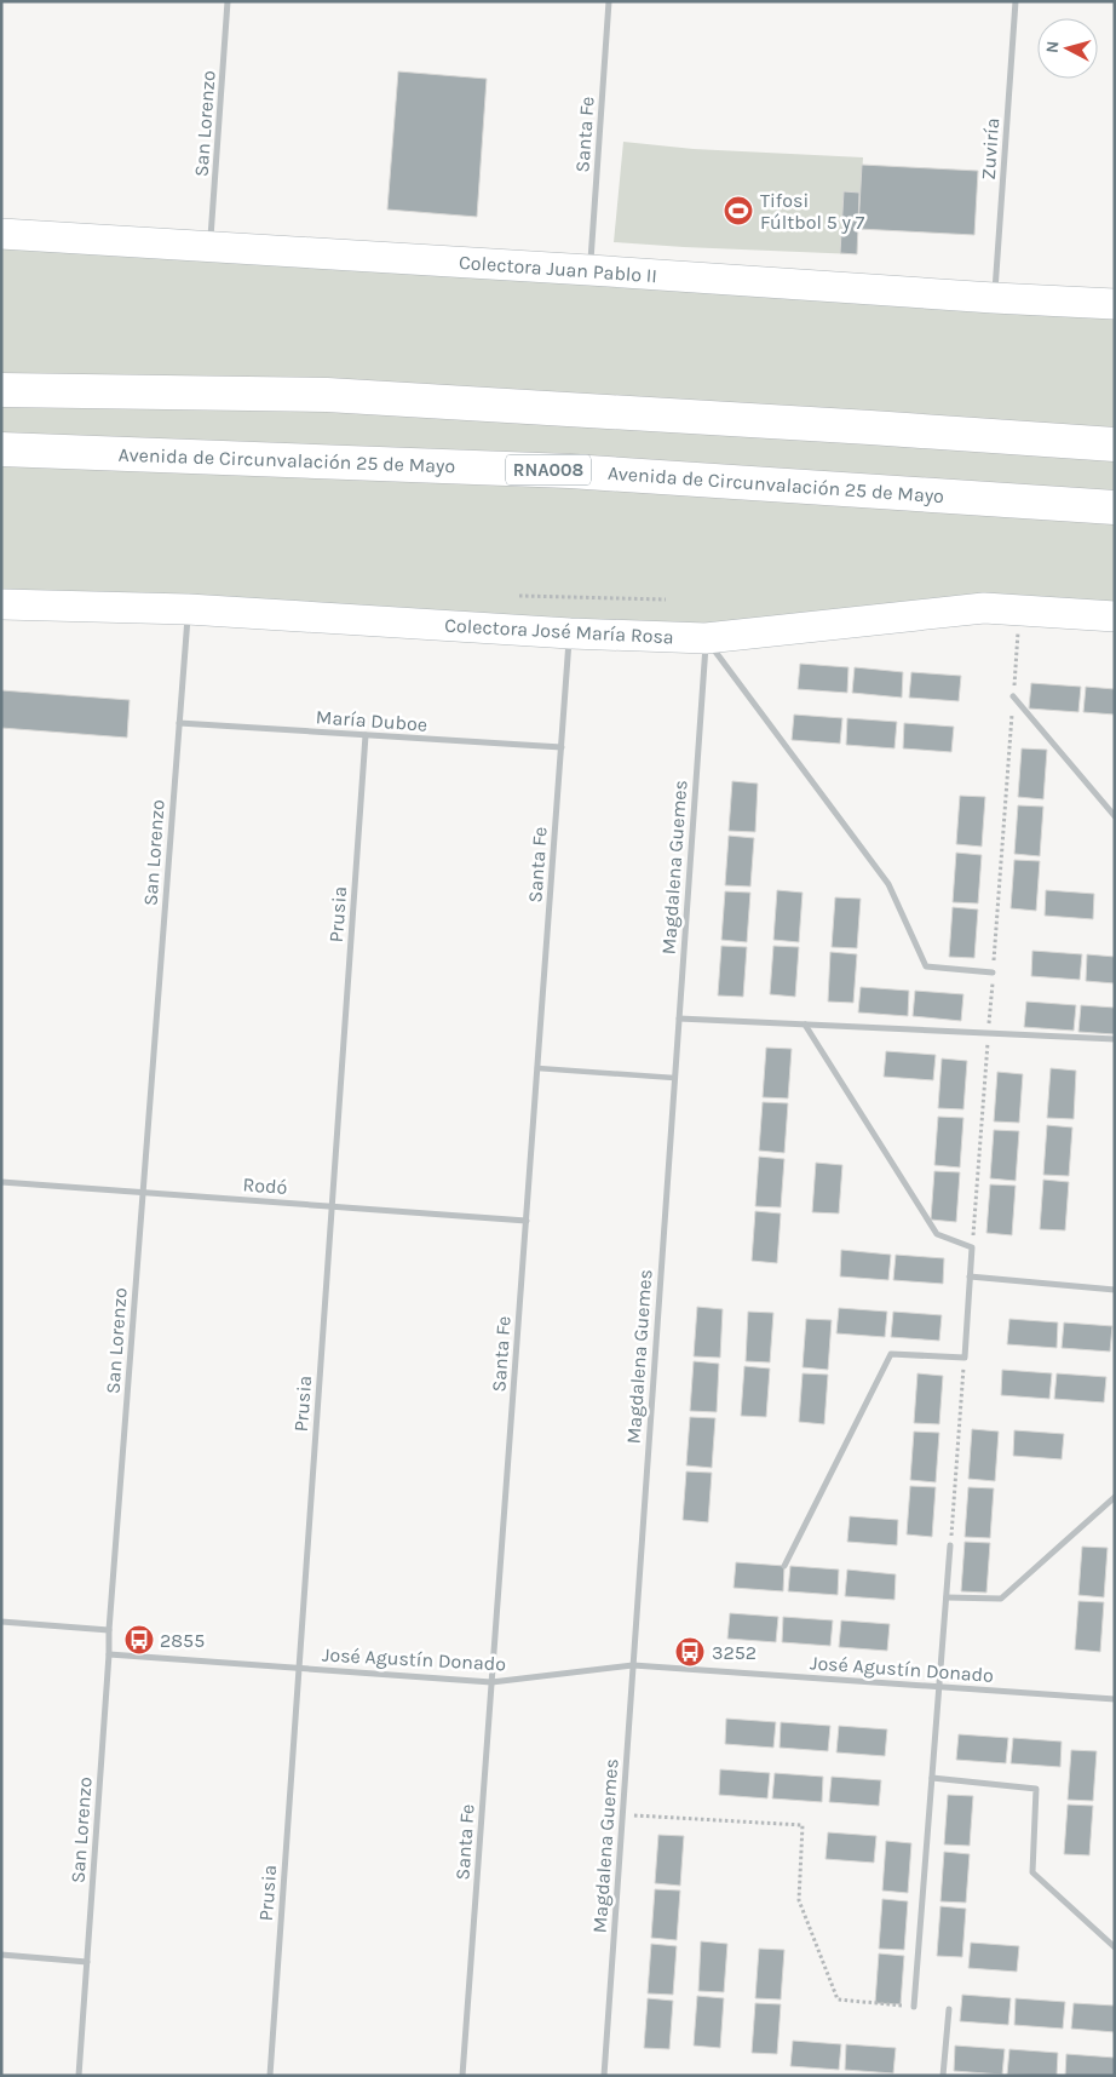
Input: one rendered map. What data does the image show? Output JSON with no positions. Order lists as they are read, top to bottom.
{
  "streets": {
    "highway": ["Avenida de Circunvalación 25 de Mayo", "RNA008"],
    "main road": ["Colectora Juan Pablo II", "Colectora José María Rosa"],
    "street": [
      "San Lorenzo",
      "Santa Fe",
      "Zuviría",
      "María Duboe",
      "Magdalena Guemes",
      "Prusia",
      "Rodó",
      "José Agustín Donado"
    ]
  },
  "crossings": [
    ["San Lorenzo", "Colectora Juan Pablo II"],
    ["San Lorenzo", "Colectora José María Rosa"],
    ["San Lorenzo", "María Duboe"],
    ["San Lorenzo", "Rodó"],
    ["San Lorenzo", "José Agustín Donado"],
    ["Santa Fe", "Colectora Juan Pablo II"],
    ["Santa Fe", "Colectora José María Rosa"],
    ["Santa Fe", "María Duboe"],
    ["Santa Fe", "Rodó"],
    ["Santa Fe", "José Agustín Donado"],
    ["Zuviría", "Colectora Juan Pablo II"],
    ["Colectora José María Rosa", "Magdalena Guemes"],
    ["María Duboe", "Prusia"],
    ["Magdalena Guemes", "José Agustín Donado"],
    ["Prusia", "Rodó"],
    ["Prusia", "José Agustín Donado"]
  ],
  "places": {
    "sports": ["Tifosi Fúltbol 5 y 7"],
    "bus stop": ["2855", "3252"]
  },
  "north": "left"
}
